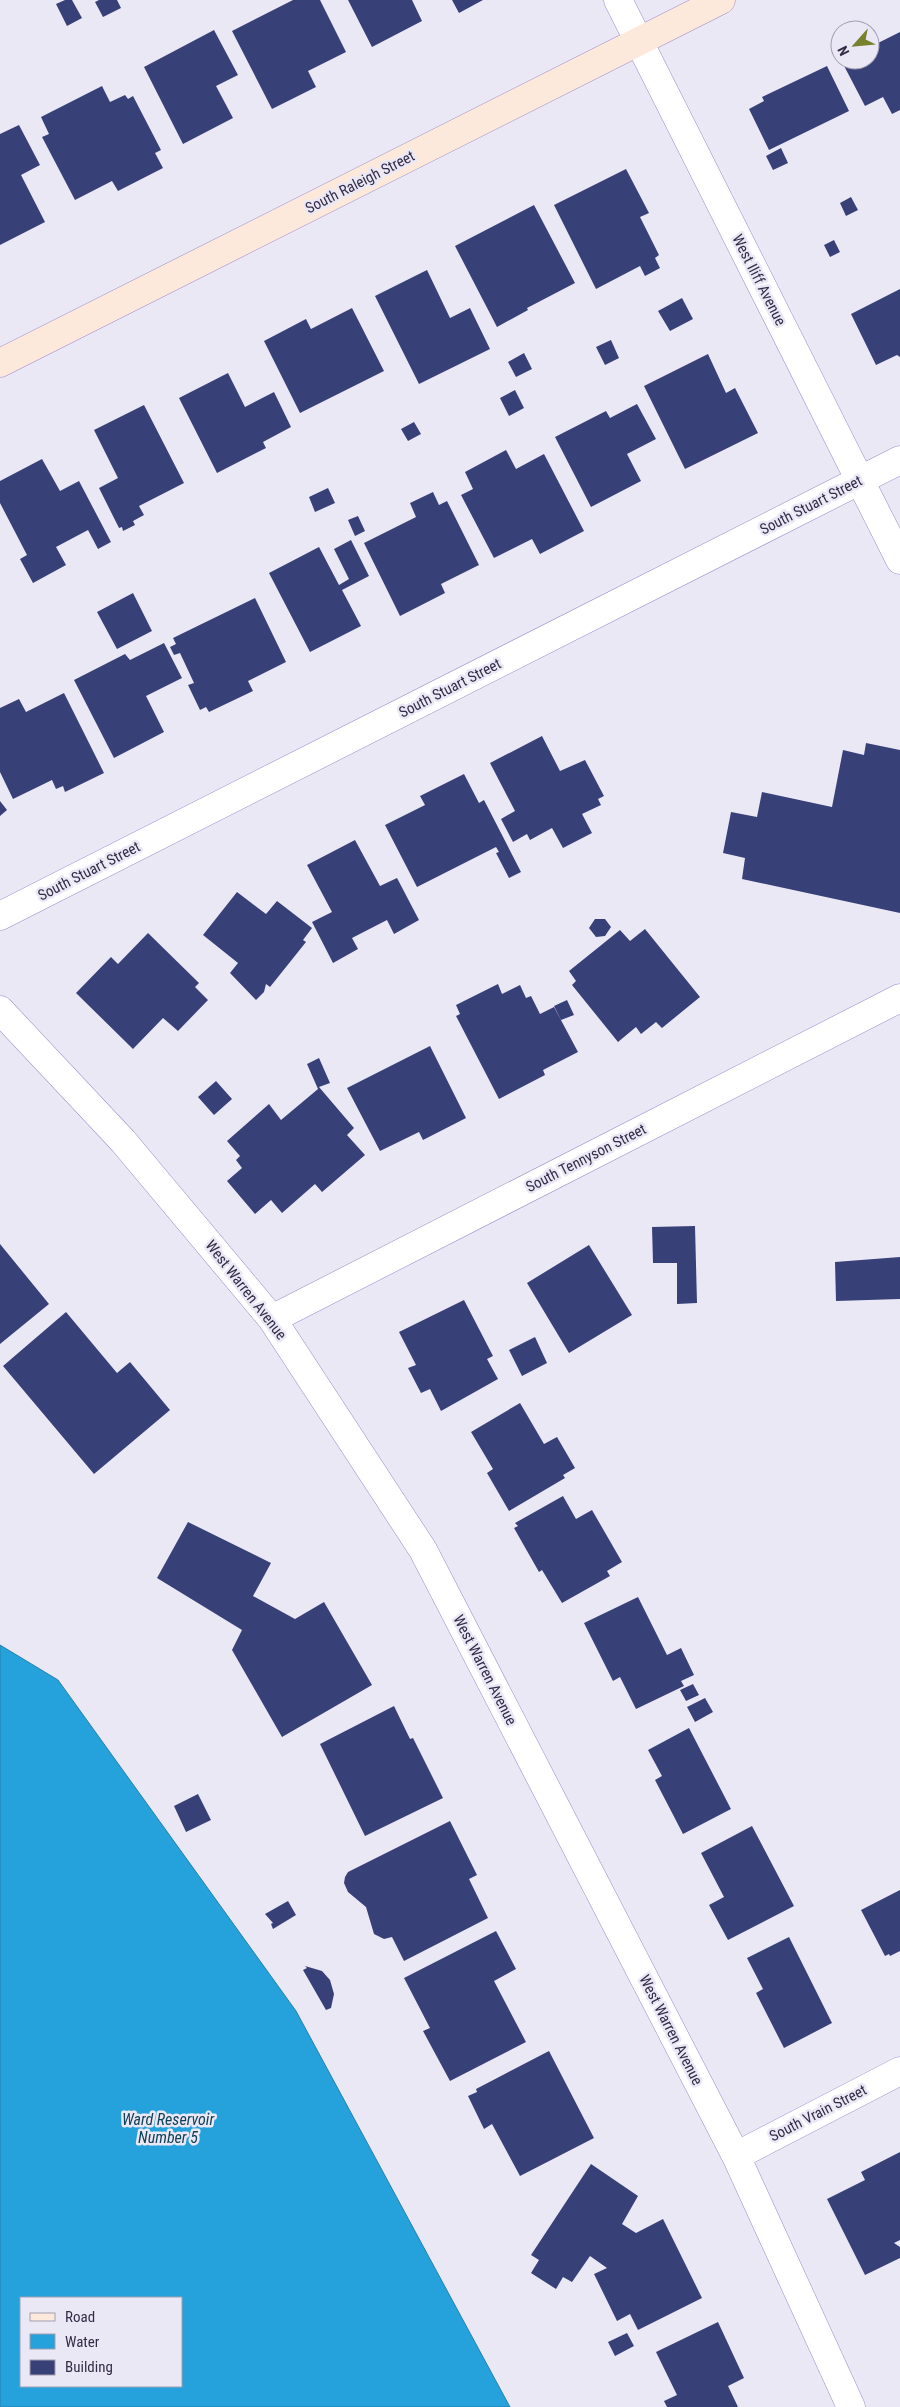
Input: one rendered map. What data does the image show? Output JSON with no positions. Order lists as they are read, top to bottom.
{
  "streets": {
    "street": [
      "South Raleigh Street",
      "West Iliff Avenue",
      "South Stuart Street",
      "South Tennyson Street",
      "West Warren Avenue",
      "South Vrain Street"
    ]
  },
  "crossings": [
    ["South Raleigh Street", "West Iliff Avenue"],
    ["West Iliff Avenue", "South Stuart Street"],
    ["South Tennyson Street", "West Warren Avenue"],
    ["West Warren Avenue", "South Vrain Street"]
  ],
  "water": ["Ward Reservoir Number 5"],
  "legend": ["Road", "Water", "Building"],
  "north": "bottom left"
}
